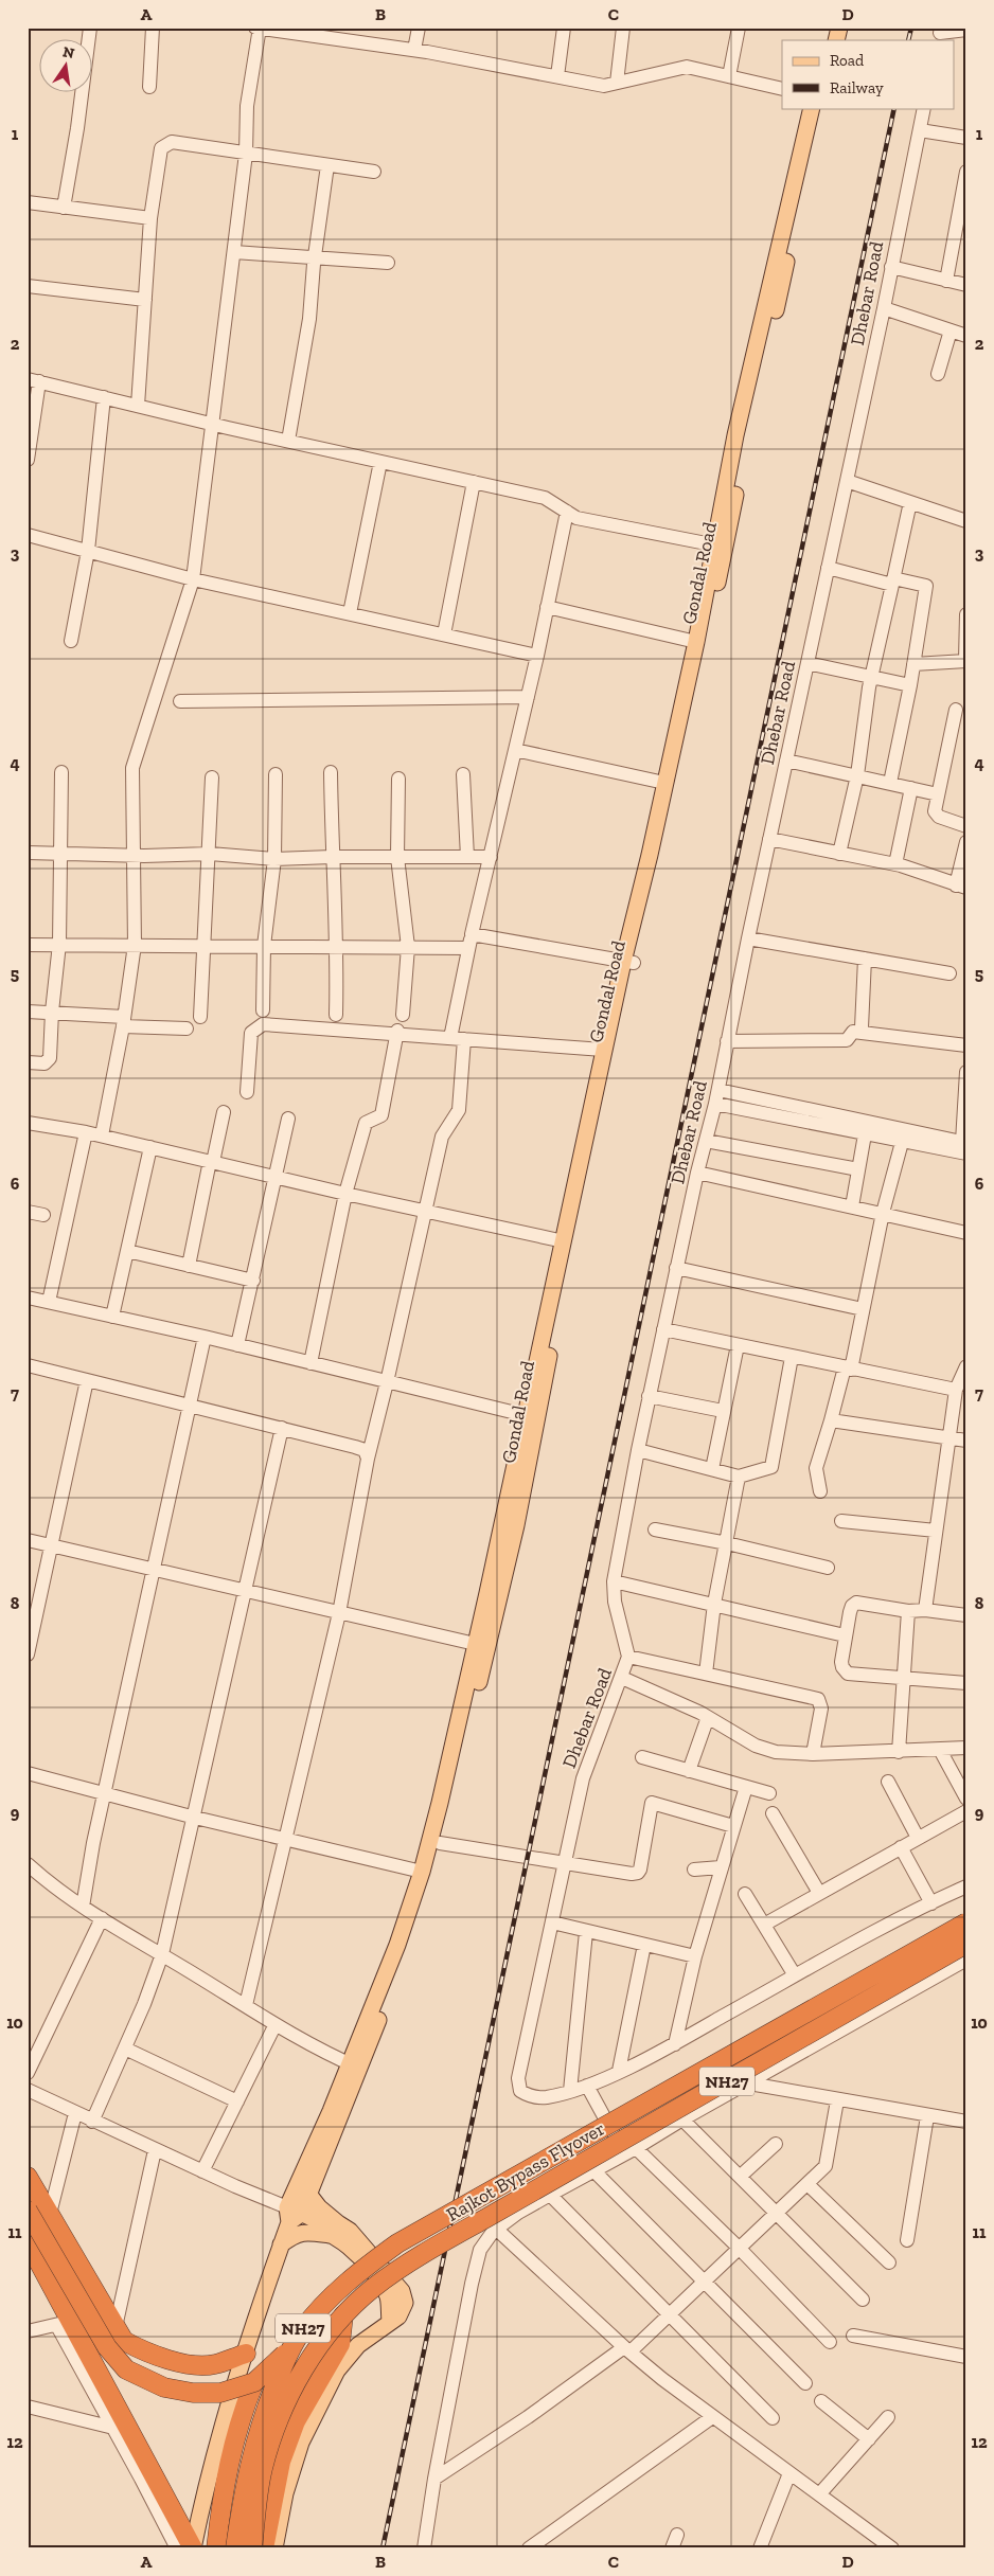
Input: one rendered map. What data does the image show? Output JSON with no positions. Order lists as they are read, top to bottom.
{
  "streets": {
    "highway": ["NH27", "Rajkot Bypass Flyover"],
    "main road": ["Gondal Road"],
    "street": ["Dhebar Road"]
  },
  "legend": ["Road", "Railway"],
  "north": "top",
  "grid": {
    "columns": [
      "A",
      "B",
      "C",
      "D"
    ],
    "rows": [
      "1",
      "2",
      "3",
      "4",
      "5",
      "6",
      "7",
      "8",
      "9",
      "10",
      "11",
      "12"
    ]
  }
}
